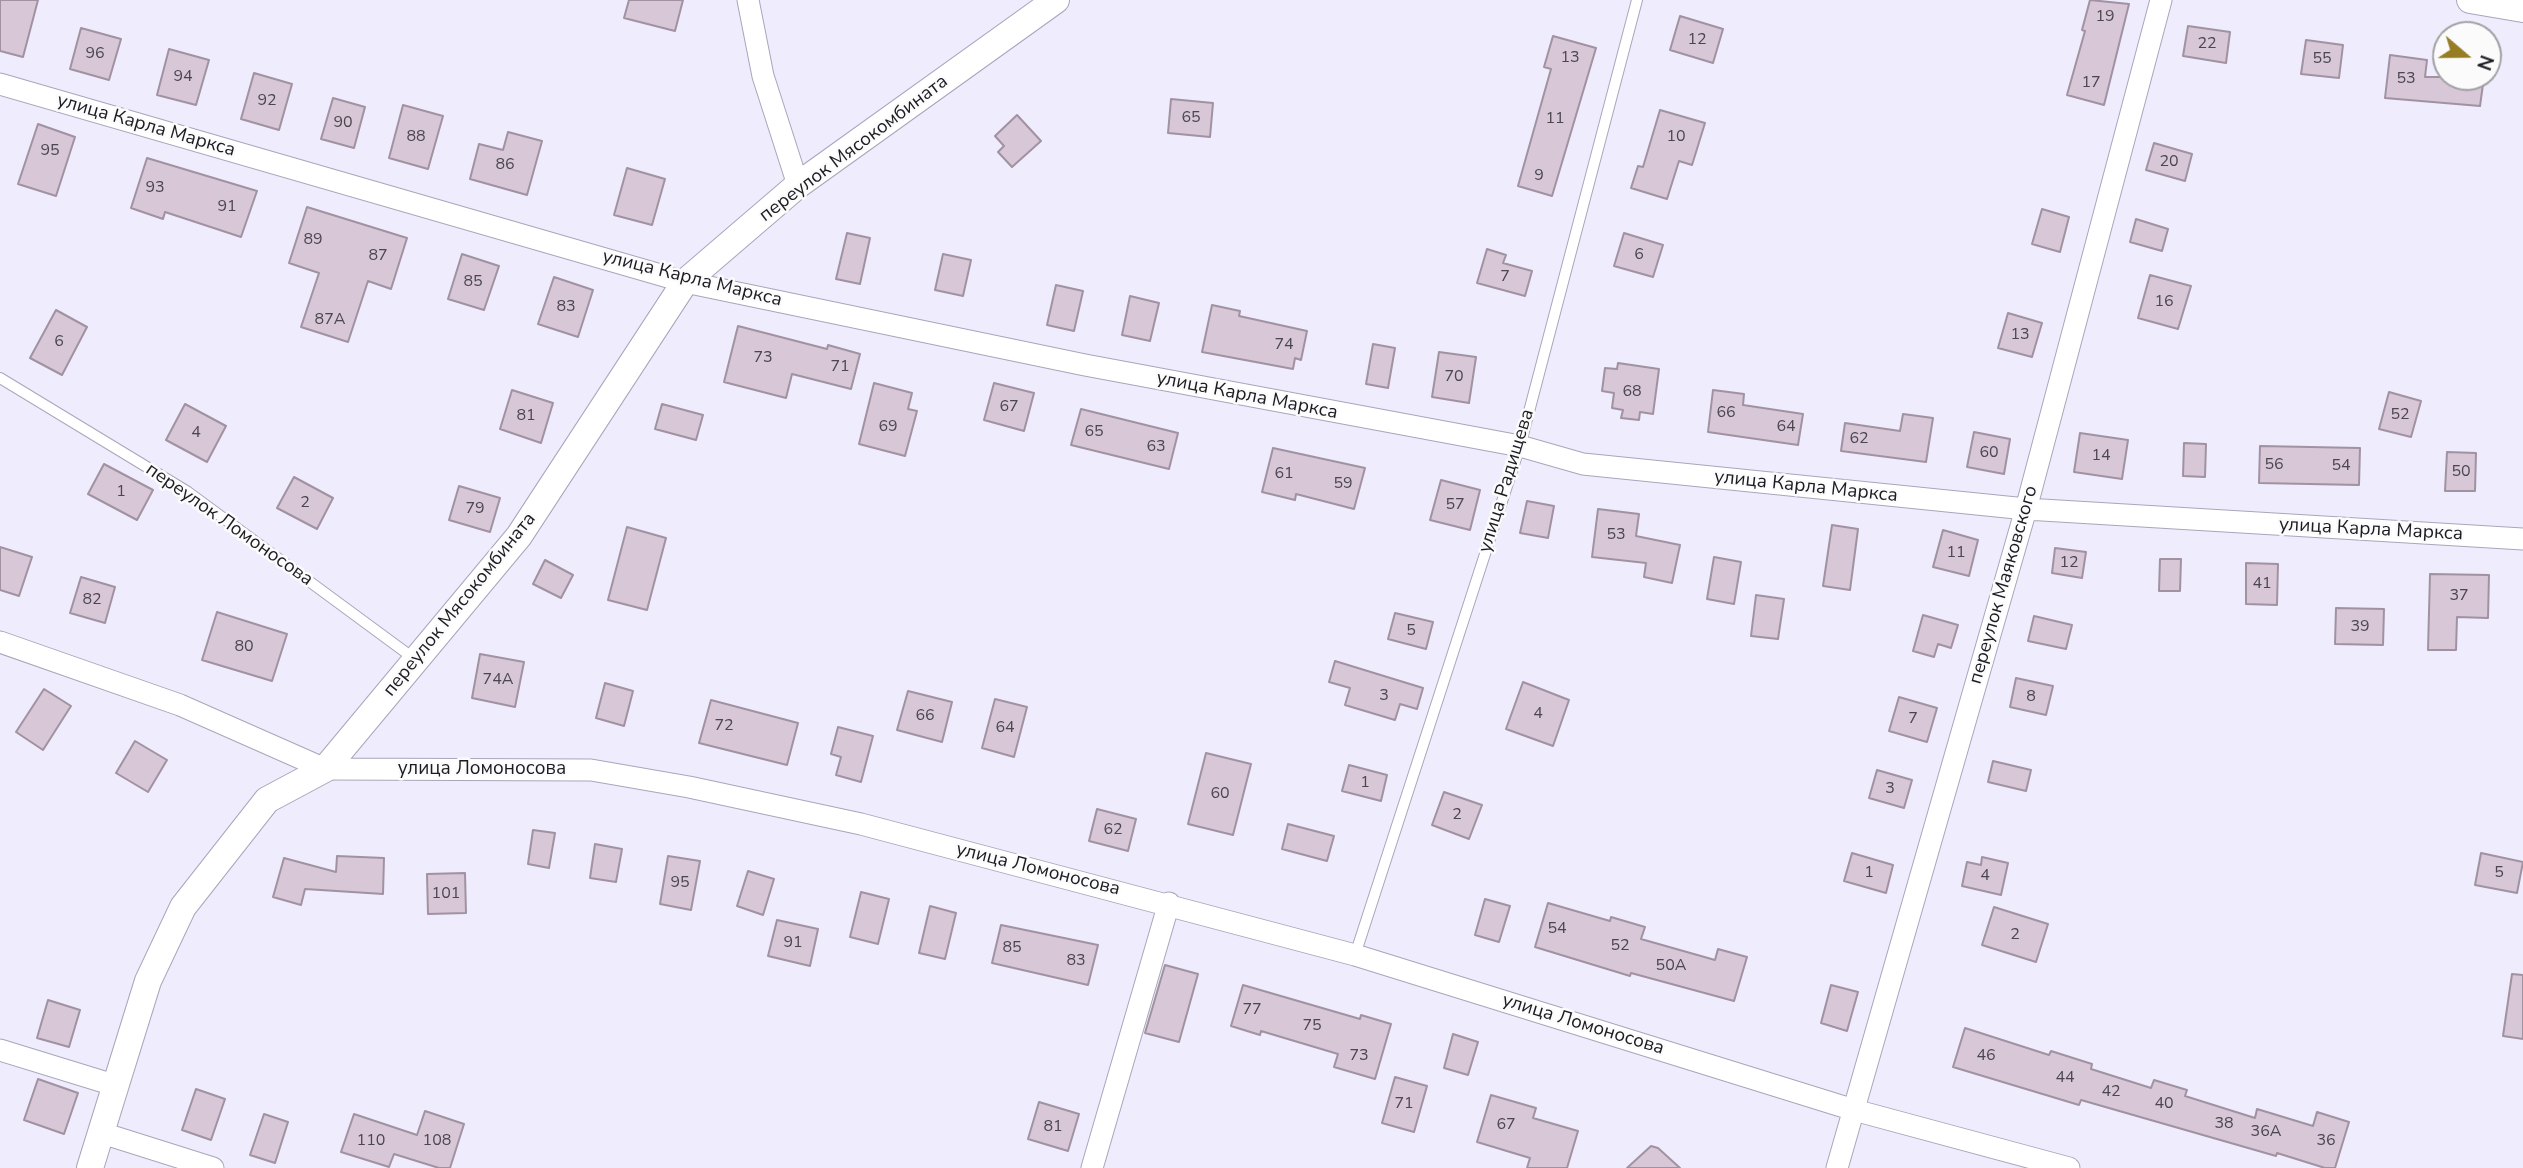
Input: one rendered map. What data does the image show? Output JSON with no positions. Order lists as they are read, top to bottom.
{
  "streets": {
    "street": [
      "улица Карла Маркса",
      "переулок Мясокомбината",
      "переулок Маяковского",
      "улица Ломоносова"
    ],
    "lane": ["улица Радищева", "переулок Ломоносова"]
  },
  "crossings": [
    ["улица Карла Маркса", "переулок Мясокомбината"],
    ["улица Карла Маркса", "улица Радищева"],
    ["улица Карла Маркса", "переулок Маяковского"],
    ["переулок Мясокомбината", "переулок Ломоносова"],
    ["переулок Мясокомбината", "улица Ломоносова"],
    ["улица Радищева", "улица Ломоносова"],
    ["переулок Маяковского", "улица Ломоносова"]
  ],
  "house_numbers": [
    "19",
    "12",
    "22",
    "96",
    "13",
    "55",
    "94",
    "53",
    "17",
    "92",
    "65",
    "11",
    "90",
    "88",
    "10",
    "95",
    "20",
    "86",
    "9",
    "93",
    "91",
    "89",
    "6",
    "87",
    "7",
    "85",
    "16",
    "83",
    "87А",
    "13",
    "6",
    "74",
    "73",
    "71",
    "70",
    "68",
    "67",
    "66",
    "52",
    "81",
    "69",
    "64",
    "65",
    "4",
    "62",
    "63",
    "60",
    "14",
    "56",
    "54",
    "50",
    "61",
    "59",
    "1",
    "2",
    "57",
    "79",
    "53",
    "11",
    "12",
    "41",
    "37",
    "82",
    "39",
    "5",
    "80",
    "74А",
    "3",
    "8",
    "4",
    "66",
    "7",
    "72",
    "64",
    "1",
    "3",
    "60",
    "2",
    "62",
    "1",
    "5",
    "4",
    "95",
    "101",
    "54",
    "2",
    "91",
    "52",
    "85",
    "83",
    "50А",
    "77",
    "75",
    "73",
    "46",
    "44",
    "42",
    "71",
    "40",
    "38",
    "67",
    "81",
    "36А",
    "110",
    "108",
    "36"
  ],
  "north": "right"
}
